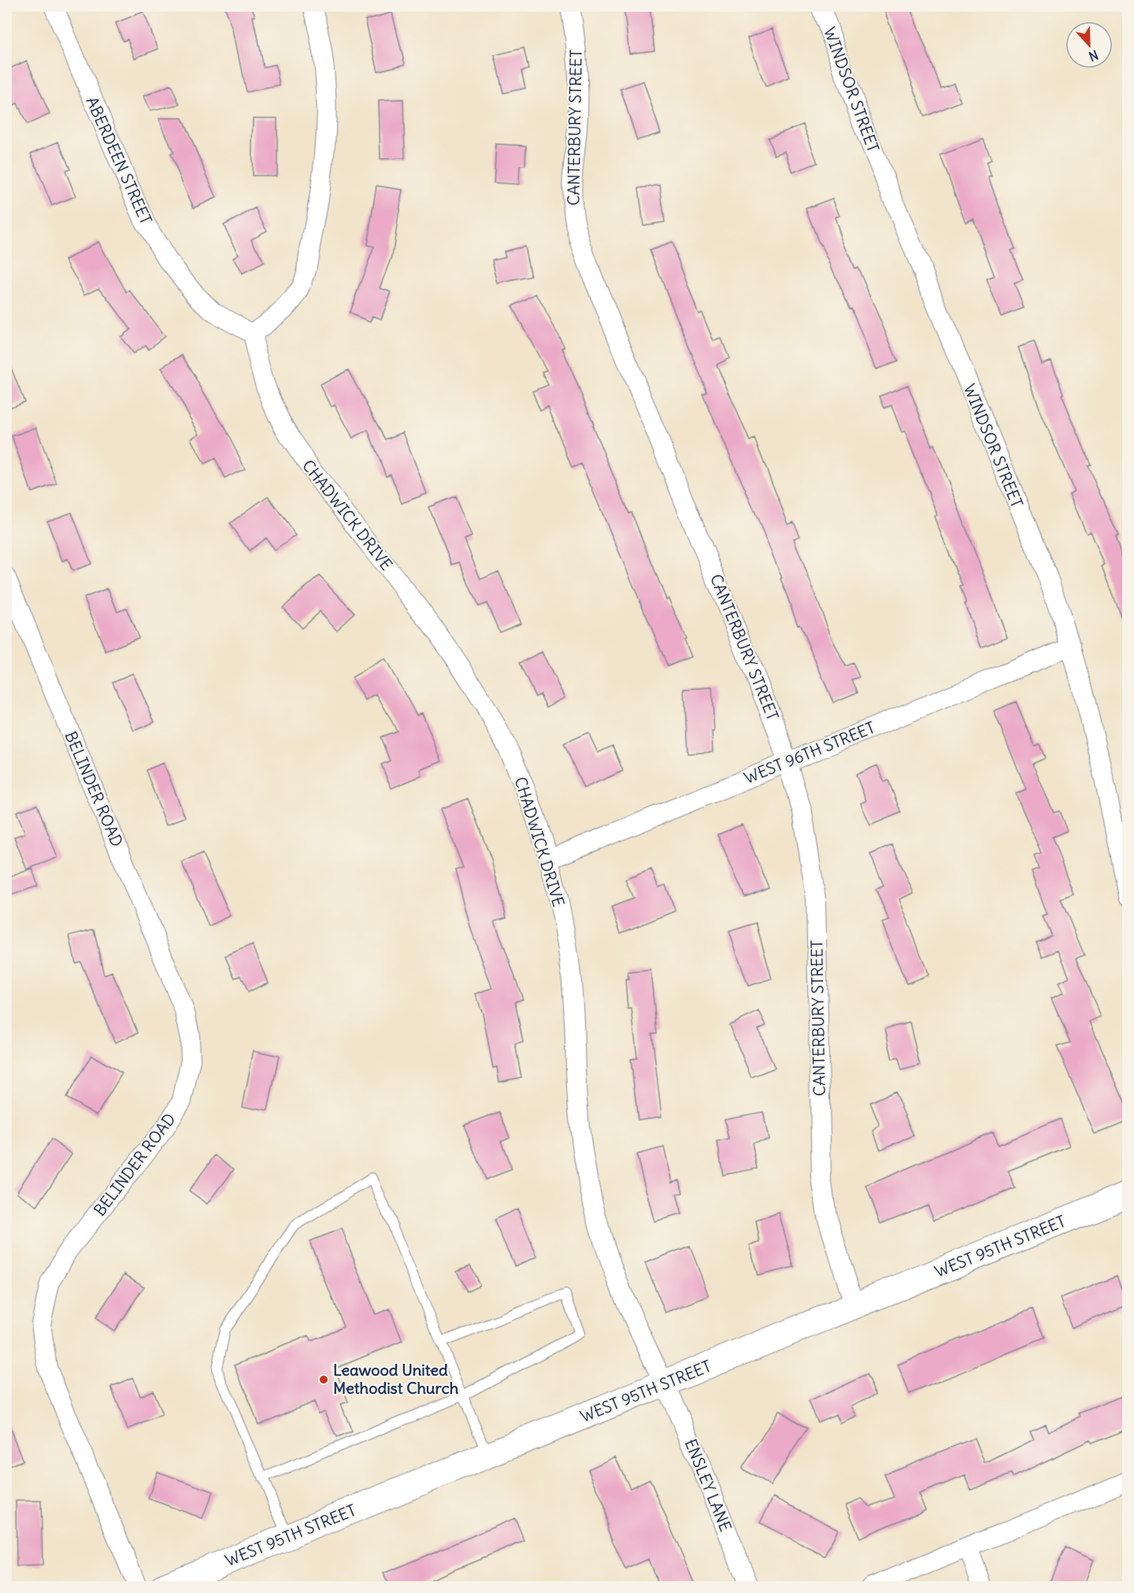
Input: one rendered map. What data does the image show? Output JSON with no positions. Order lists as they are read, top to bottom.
{
  "streets": {
    "main road": ["WEST 95TH STREET"],
    "street": [
      "WINDSOR STREET",
      "CANTERBURY STREET",
      "ABERDEEN STREET",
      "CHADWICK DRIVE",
      "WEST 96TH STREET",
      "BELINDER ROAD",
      "ENSLEY LANE"
    ]
  },
  "crossings": [
    ["WINDSOR STREET", "WEST 96TH STREET"],
    ["CANTERBURY STREET", "WEST 96TH STREET"],
    ["CANTERBURY STREET", "WEST 95TH STREET"],
    ["ABERDEEN STREET", "CHADWICK DRIVE"],
    ["CHADWICK DRIVE", "WEST 96TH STREET"],
    ["CHADWICK DRIVE", "WEST 95TH STREET"],
    ["CHADWICK DRIVE", "ENSLEY LANE"],
    ["WEST 95TH STREET", "ENSLEY LANE"]
  ],
  "places": ["Leawood United Methodist Church"],
  "north": "bottom"
}
